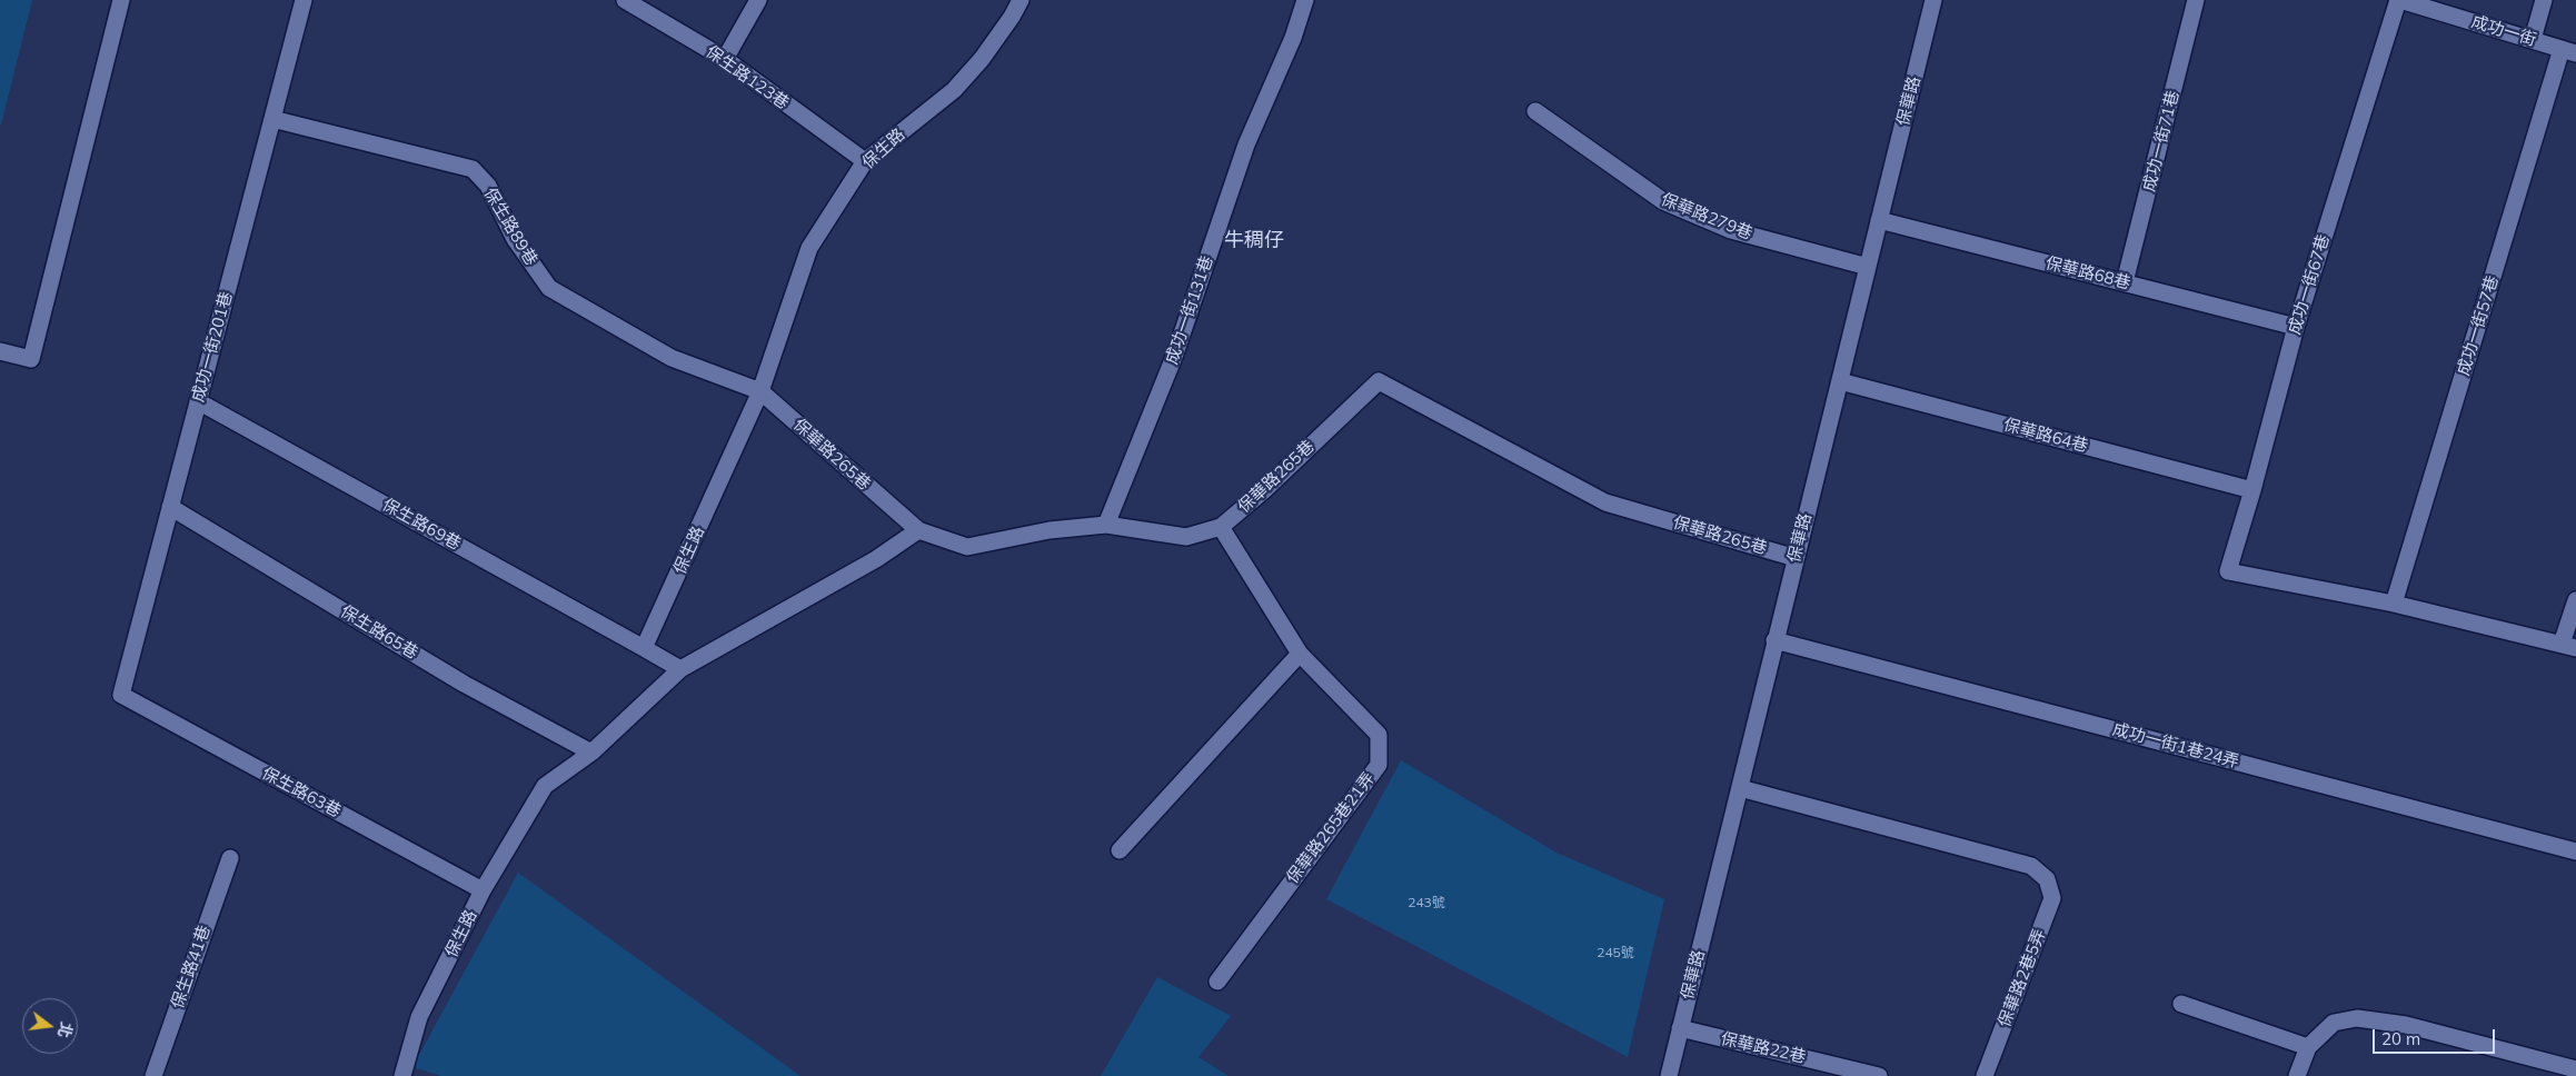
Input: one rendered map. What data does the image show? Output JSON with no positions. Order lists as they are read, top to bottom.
{
  "streets": {
    "street": [
      "成功一街",
      "保生路123巷",
      "保華路",
      "成功一街71巷",
      "保生路",
      "保華路279巷",
      "保生路89巷",
      "保華路68巷",
      "成功一街67巷",
      "成功一街131巷",
      "成功一街57巷",
      "成功一街201巷",
      "保華路64巷",
      "保華路265巷",
      "保生路69巷",
      "保生路65巷",
      "成功一街1巷24弄",
      "保生路63巷",
      "保華路265巷21弄",
      "保生路41巷",
      "保華路2巷5弄",
      "保華路22巷"
    ]
  },
  "crossings": [
    ["成功一街", "成功一街67巷"],
    ["成功一街", "成功一街57巷"],
    ["保生路123巷", "保生路"],
    ["保華路", "保華路279巷"],
    ["保華路", "保華路68巷"],
    ["保華路", "保華路64巷"],
    ["保華路", "保華路265巷"],
    ["保華路", "成功一街1巷24弄"],
    ["保華路", "保華路2巷5弄"],
    ["保華路", "保華路22巷"],
    ["成功一街71巷", "保華路68巷"],
    ["保生路", "保生路89巷"],
    ["保生路", "保華路265巷"],
    ["保生路", "保生路69巷"],
    ["保生路", "保生路65巷"],
    ["保生路", "保生路63巷"],
    ["保生路89巷", "成功一街201巷"],
    ["保生路89巷", "保華路265巷"],
    ["保華路68巷", "成功一街67巷"],
    ["成功一街67巷", "成功一街57巷"],
    ["成功一街67巷", "保華路64巷"],
    ["成功一街131巷", "保華路265巷"],
    ["成功一街201巷", "保生路69巷"],
    ["成功一街201巷", "保生路65巷"],
    ["成功一街201巷", "保生路63巷"],
    ["保華路265巷", "保華路265巷21弄"]
  ],
  "districts": ["牛稠仔"],
  "house_numbers": ["243號", "245號"],
  "scale_bar": "20 m",
  "north": "right"
}
